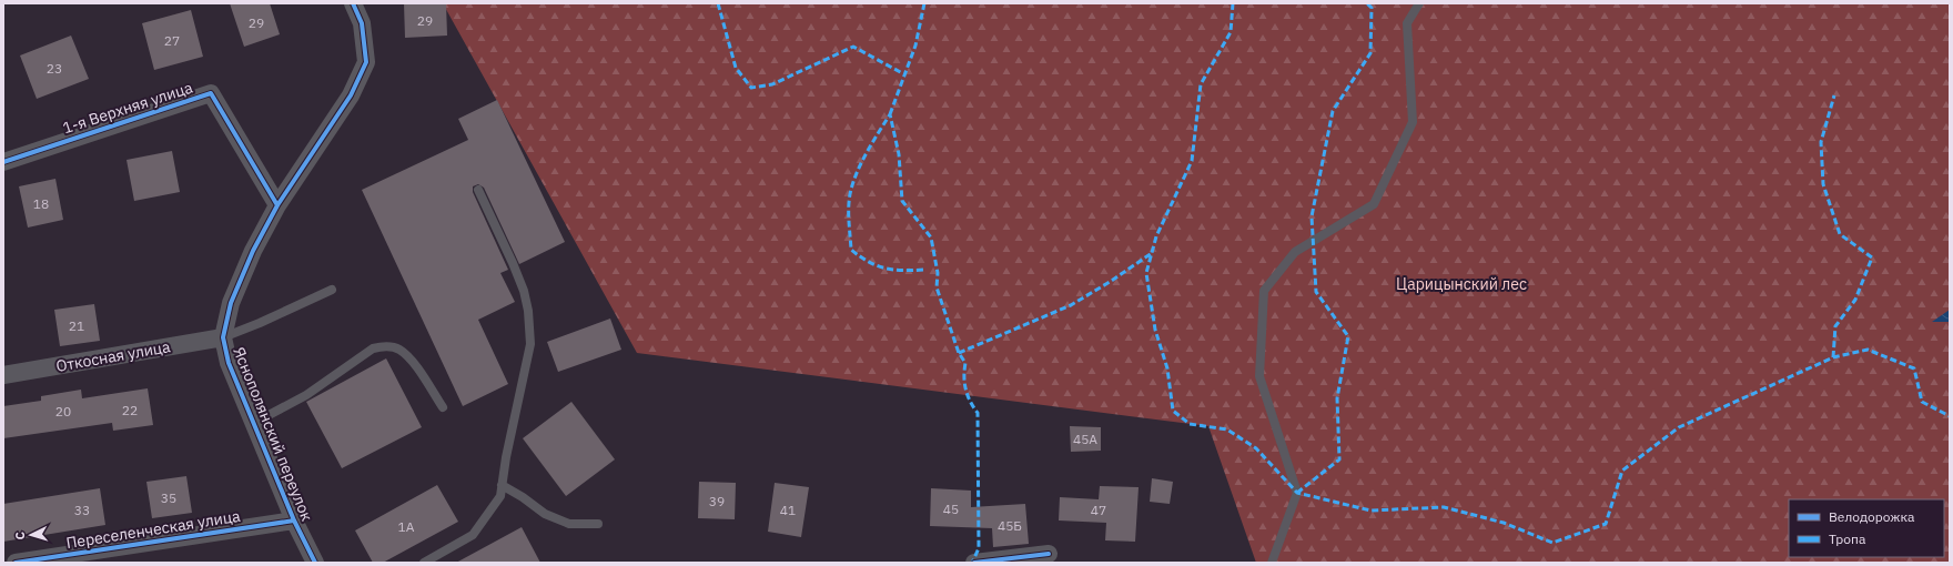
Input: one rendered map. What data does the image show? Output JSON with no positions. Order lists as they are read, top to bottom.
{
  "streets": {
    "street": [
      "1-я Верхняя улица",
      "Откосная улица",
      "Яснополянский переулок",
      "Переселенческая улица"
    ]
  },
  "crossings": [
    ["1-я Верхняя улица", "Яснополянский переулок"],
    ["Откосная улица", "Яснополянский переулок"],
    ["Яснополянский переулок", "Переселенческая улица"]
  ],
  "parks": ["Царицынский лес"],
  "house_numbers": [
    "29",
    "29",
    "27",
    "23",
    "18",
    "21",
    "22",
    "20",
    "45А",
    "35",
    "39",
    "45",
    "33",
    "41",
    "47",
    "45Б",
    "1А"
  ],
  "legend": ["Велодорожка", "Тропа"],
  "north": "left"
}
